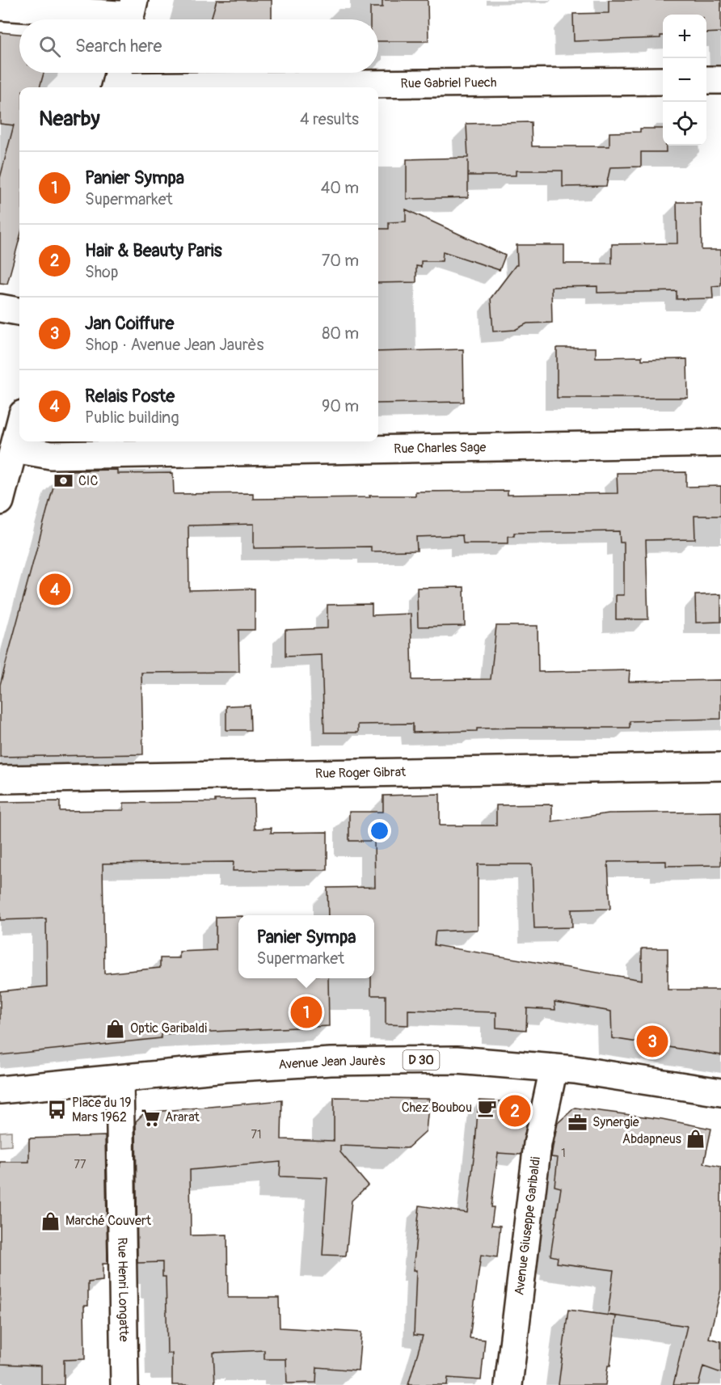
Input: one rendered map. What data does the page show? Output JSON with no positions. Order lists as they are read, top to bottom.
{
  "streets": {
    "street": [
      "Rue Gabriel Puech",
      "Rue Charles Sage",
      "Rue Roger Gibrat",
      "D 30",
      "Avenue Jean Jaurès",
      "Avenue Giuseppe Garibaldi",
      "Rue Henri Longatte"
    ]
  },
  "crossings": [
    ["Avenue Jean Jaurès", "Avenue Giuseppe Garibaldi"],
    ["Avenue Jean Jaurès", "Rue Henri Longatte"]
  ],
  "places": {
    "bank": ["CIC"],
    "shop": ["Optic Garibaldi", "Abdapneus", "Marché Couvert"],
    "cafe": ["Chez Boubou"],
    "bus stop": ["Place du 19 Mars 1962"],
    "supermarket": ["Ararat"],
    "office": ["Synergie"]
  },
  "house_numbers": ["71", "1", "77"],
  "page": {
    "map_buttons": ["+", "−"],
    "search": "Search here",
    "heading": ["Nearby", "4 results"],
    "list": [
      {
        "mark": "1",
        "name": "Panier Sympa",
        "note": "Supermarket",
        "value": "40 m"
      },
      {
        "mark": "2",
        "name": "Hair & Beauty Paris",
        "note": "Shop",
        "value": "70 m"
      },
      {
        "mark": "3",
        "name": "Jan Coiffure",
        "note": "Shop · Avenue Jean Jaurès",
        "value": "80 m"
      },
      {
        "mark": "4",
        "name": "Relais Poste",
        "note": "Public building",
        "value": "90 m"
      }
    ],
    "pins": [
      "4",
      "1",
      "3",
      "2"
    ],
    "popup": ["Panier Sympa", "Supermarket"]
  }
}
